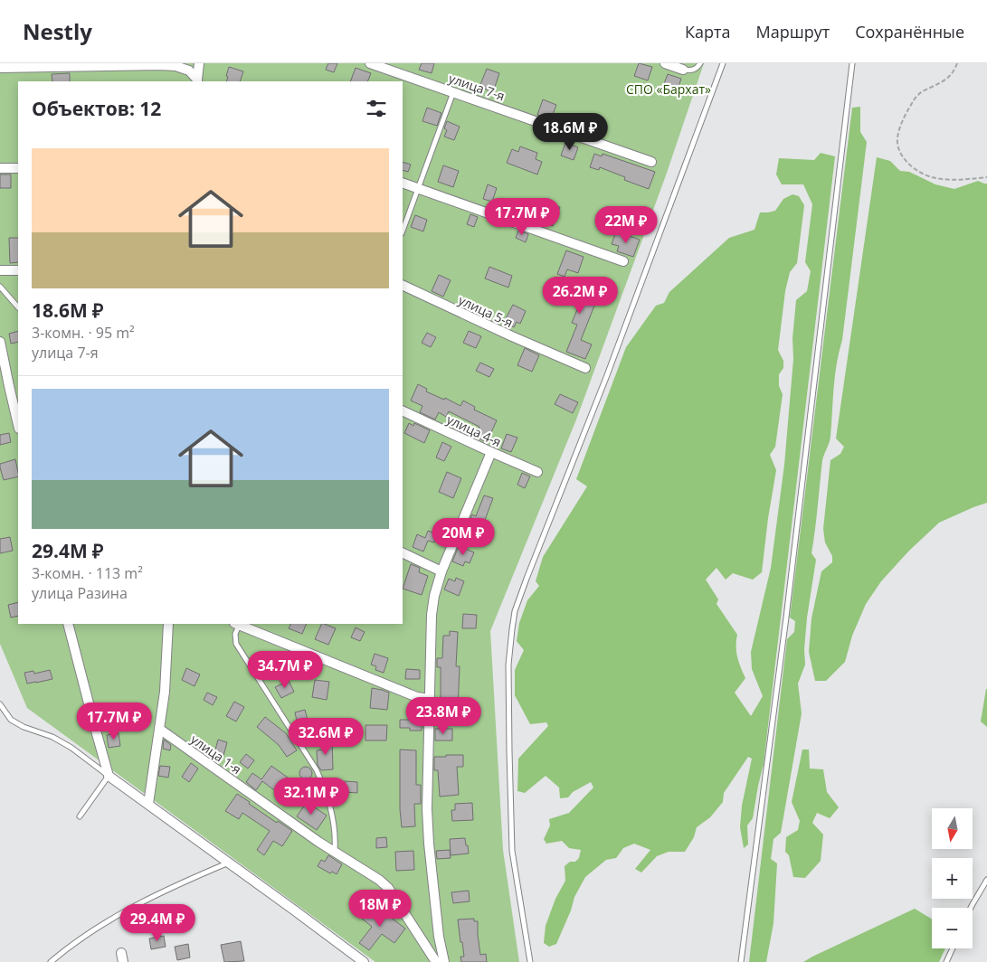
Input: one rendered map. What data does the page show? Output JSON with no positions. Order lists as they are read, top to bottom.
{
  "streets": {
    "street": [
      "улица 7-я",
      "улица 5-я",
      "улица 4-я",
      "улица 1-я"
    ]
  },
  "parks": ["СПО «Бархат»"],
  "north": "bottom",
  "page": {
    "header": "Nestly",
    "nav": ["Карта", "Маршрут", "Сохранённые"],
    "heading": "Объектов: 12",
    "price": [
      "18.6M ₽",
      "17.7M ₽",
      "22M ₽",
      "26.2M ₽",
      "20M ₽",
      "34.7M ₽",
      "23.8M ₽",
      "17.7M ₽",
      "32.6M ₽",
      "32.1M ₽",
      "18M ₽",
      "29.4M ₽"
    ],
    "list": [
      {
        "name": "18.6M ₽",
        "note": "3-комн. · 95 m² · улица 7-я"
      },
      {
        "name": "29.4M ₽",
        "note": "3-комн. · 113 m² · улица Разина"
      }
    ],
    "map_buttons": ["+", "−"]
  }
}
